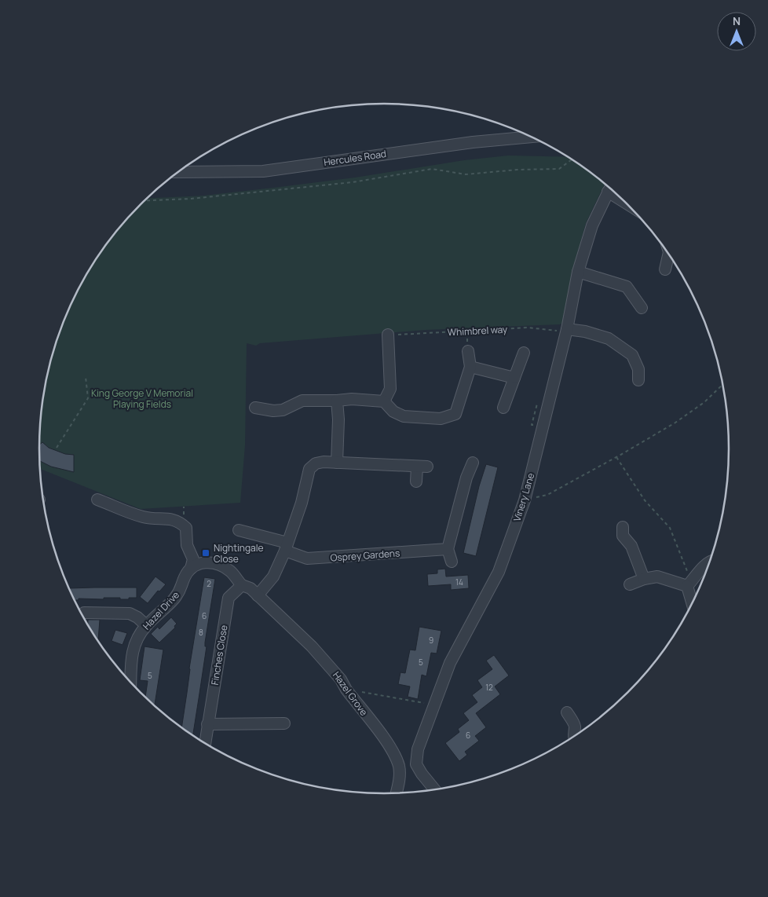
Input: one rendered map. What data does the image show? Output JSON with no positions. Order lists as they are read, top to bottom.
{
  "streets": {
    "street": [
      "Hercules Road",
      "Vinery Lane",
      "Osprey Gardens",
      "Hazel Drive",
      "Finches Close",
      "Hazel Grove"
    ],
    "path": ["Whimbrel way"]
  },
  "crossings": [
    ["Whimbrel way", "Vinery Lane"]
  ],
  "parks": ["King George V Memorial Playing Fields"],
  "places": {
    "transit": ["Nightingale Close"]
  },
  "house_numbers": [
    "14",
    "2",
    "6",
    "8",
    "9",
    "5",
    "5",
    "12",
    "6"
  ],
  "north": "top"
}
